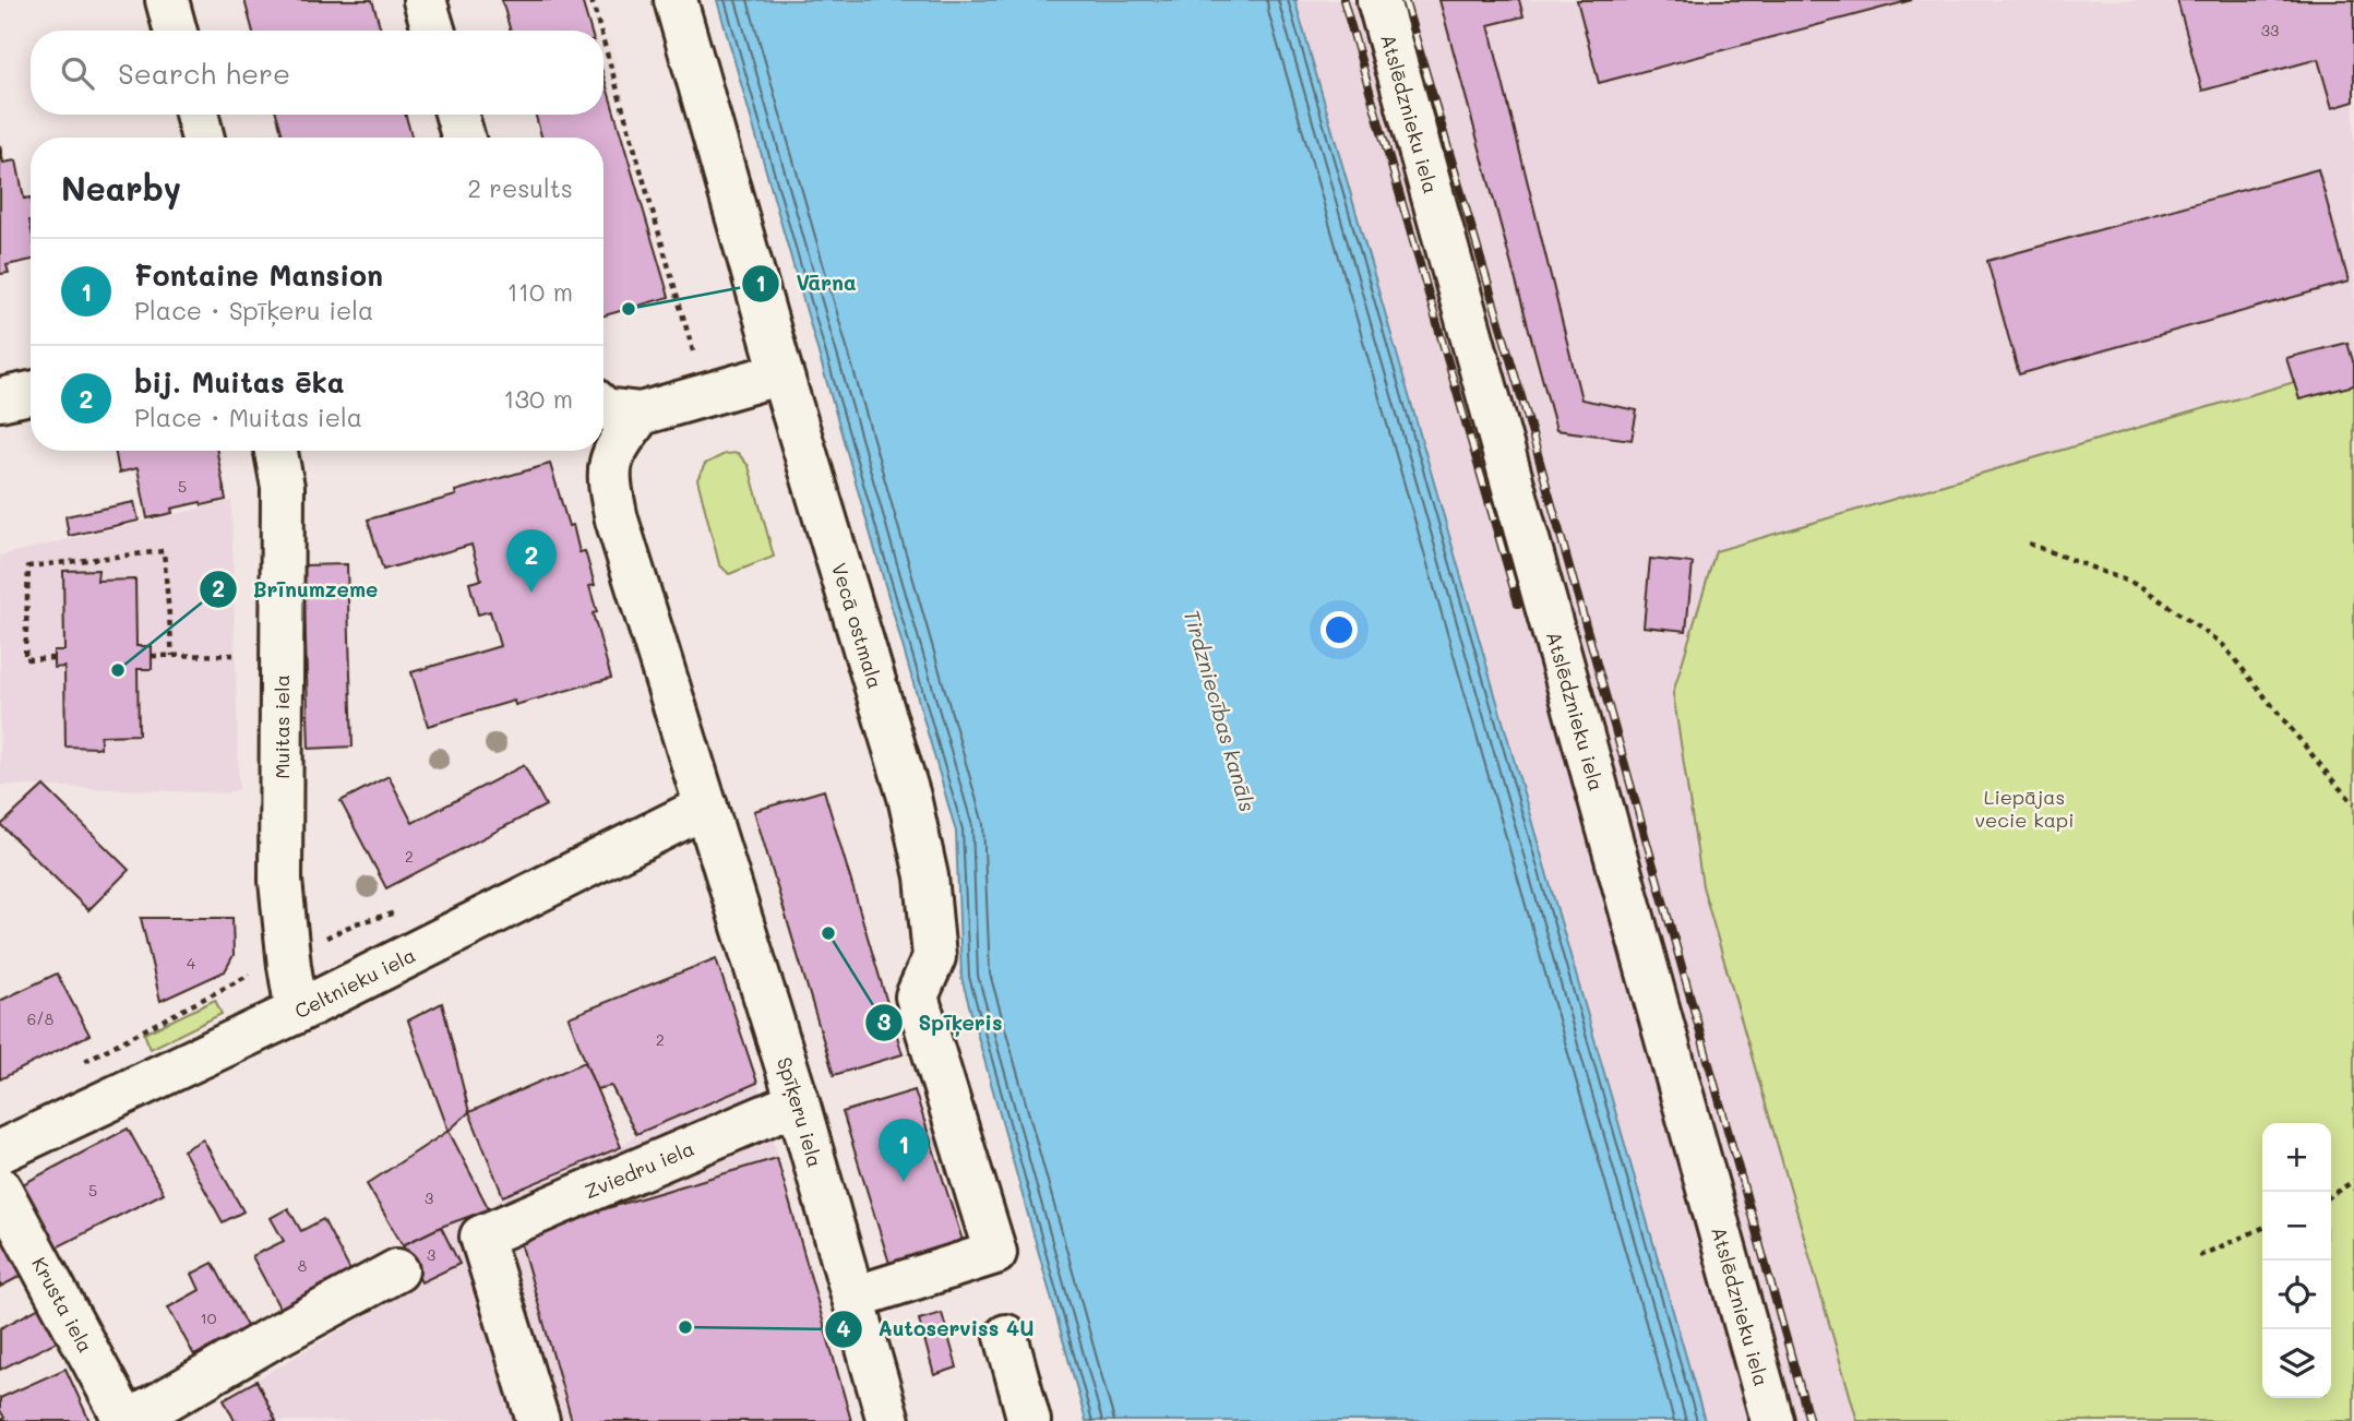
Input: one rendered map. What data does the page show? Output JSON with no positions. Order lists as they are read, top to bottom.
{
  "streets": {
    "street": [
      "Atslēdznieku iela",
      "Vecā ostmala",
      "Muitas iela",
      "Celtnieku iela",
      "Spīķeru iela",
      "Zviedru iela",
      "Krusta iela"
    ]
  },
  "crossings": [
    ["Vecā ostmala", "Spīķeru iela"],
    ["Muitas iela", "Celtnieku iela"],
    ["Celtnieku iela", "Spīķeru iela"],
    ["Spīķeru iela", "Zviedru iela"]
  ],
  "water": ["Tirdzniecības kanāls"],
  "parks": ["Liepājas vecie kapi"],
  "places": [
    "Vārna",
    "Brīnumzeme",
    "Spīķeris",
    "Autoserviss 4U"
  ],
  "house_numbers": [
    "33",
    "5",
    "2",
    "4",
    "6/8",
    "2",
    "5",
    "3",
    "3",
    "8",
    "10"
  ],
  "page": {
    "search": "Search here",
    "heading": ["Nearby", "2 results"],
    "list": [
      {
        "mark": "1",
        "name": "Fontaine Mansion",
        "note": "Place · Spīķeru iela",
        "value": "110 m"
      },
      {
        "mark": "2",
        "name": "bij. Muitas ēka",
        "note": "Place · Muitas iela",
        "value": "130 m"
      }
    ],
    "pins": ["2", "1"],
    "map_buttons": ["+", "−"]
  }
}
